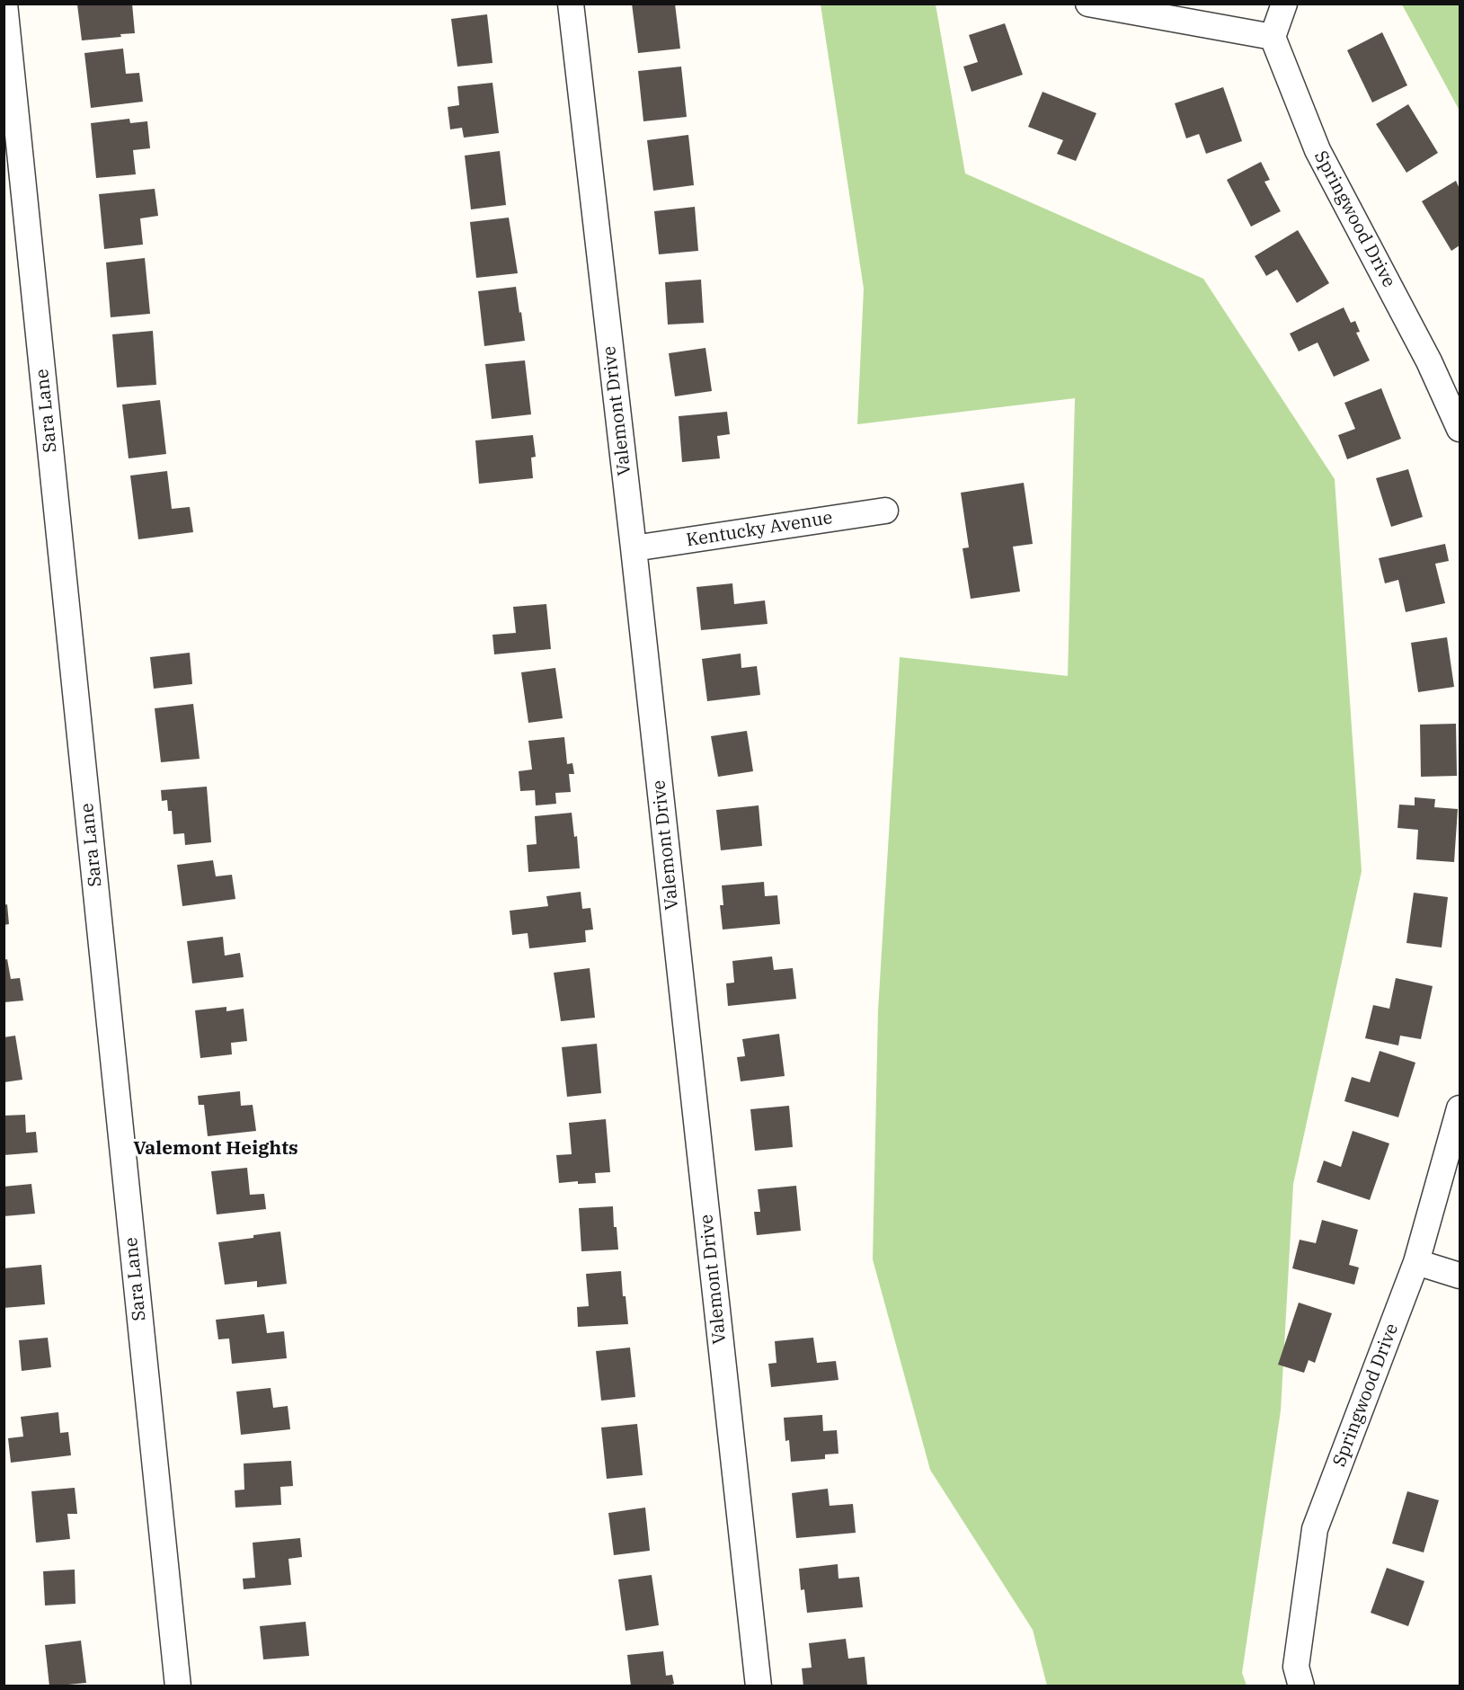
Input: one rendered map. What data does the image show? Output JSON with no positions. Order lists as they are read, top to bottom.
{
  "streets": {
    "street": [
      "Springwood Drive",
      "Sara Lane",
      "Valemont Drive",
      "Kentucky Avenue"
    ]
  },
  "crossings": [
    ["Valemont Drive", "Kentucky Avenue"]
  ],
  "districts": ["Valemont Heights"]
}
